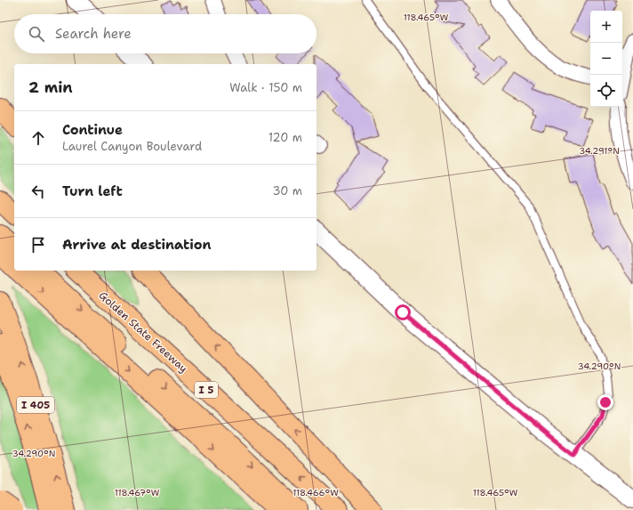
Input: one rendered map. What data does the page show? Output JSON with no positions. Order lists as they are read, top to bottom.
{
  "streets": {
    "highway": ["Golden State Freeway", "I 5", "I 405"]
  },
  "page": {
    "map_buttons": ["+", "−"],
    "search": "Search here",
    "heading": ["2 min", "Walk · 150 m"],
    "list": [
      ["Continue", "Laurel Canyon Boulevard", "120 m"],
      ["Turn left", "30 m"],
      "Arrive at destination"
    ]
  },
  "coordinates": [
    "118.465°W",
    "34.291°N",
    "34.290°N",
    "118.467°W",
    "118.466°W"
  ]
}
